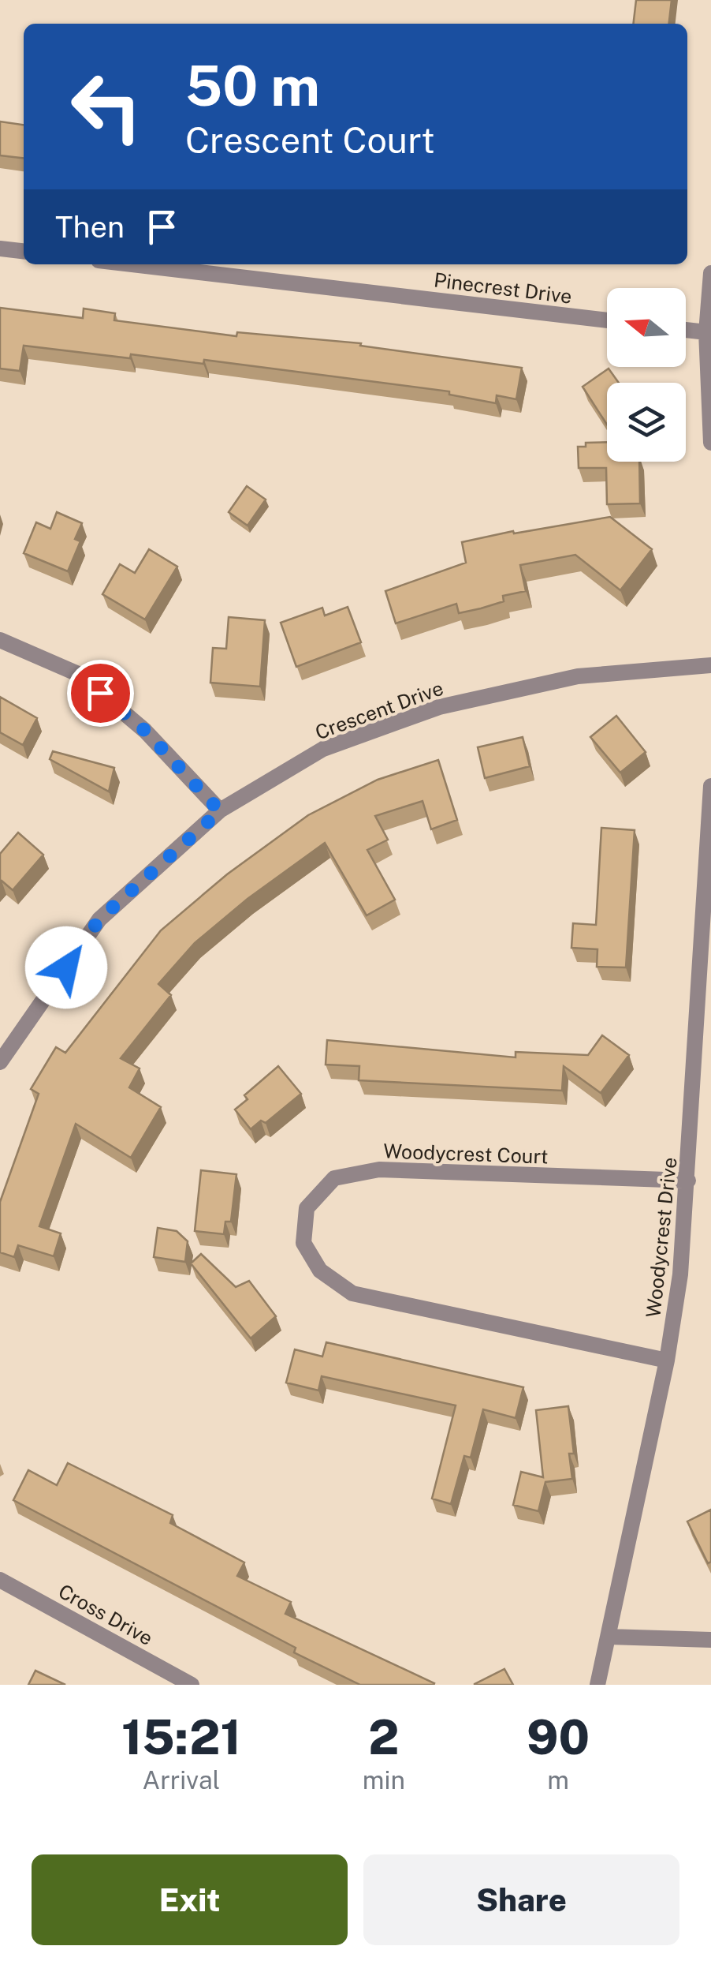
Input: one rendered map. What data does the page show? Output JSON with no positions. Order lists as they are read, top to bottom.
{
  "streets": {
    "street": [
      "Pinecrest Drive",
      "Crescent Drive",
      "Woodycrest Court",
      "Woodycrest Drive",
      "Cross Drive"
    ]
  },
  "crossings": [
    ["Woodycrest Court", "Woodycrest Drive"]
  ],
  "north": "left",
  "page": {
    "turn": ["50 m", "Crescent Court"],
    "then": "Then",
    "eta": [
      "15:21",
      "Arrival",
      "2",
      "min",
      "90",
      "m"
    ],
    "buttons": ["Exit", "Share"]
  }
}
